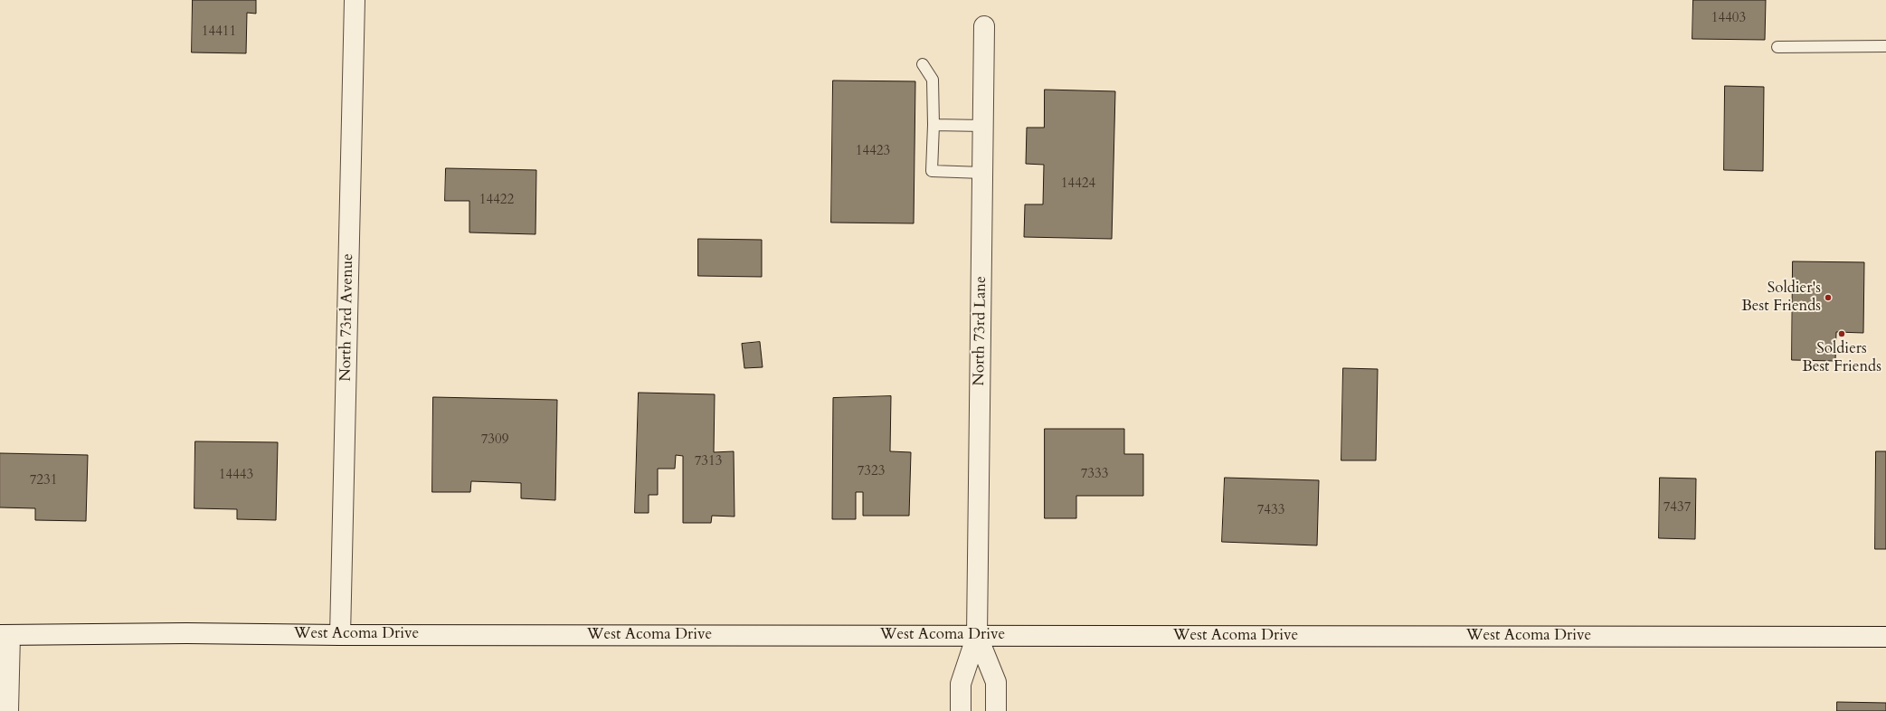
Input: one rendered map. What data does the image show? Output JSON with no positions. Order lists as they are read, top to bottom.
{
  "streets": {
    "street": ["North 73rd Avenue", "North 73rd Lane", "West Acoma Drive"]
  },
  "crossings": [
    ["North 73rd Avenue", "West Acoma Drive"],
    ["North 73rd Lane", "West Acoma Drive"]
  ],
  "places": ["Soldier's Best Friends", "Soldiers Best Friends"],
  "house_numbers": [
    "14403",
    "14411",
    "14423",
    "14424",
    "14422",
    "7309",
    "7313",
    "7323",
    "7333",
    "14443",
    "7231",
    "7437",
    "7433"
  ]
}
